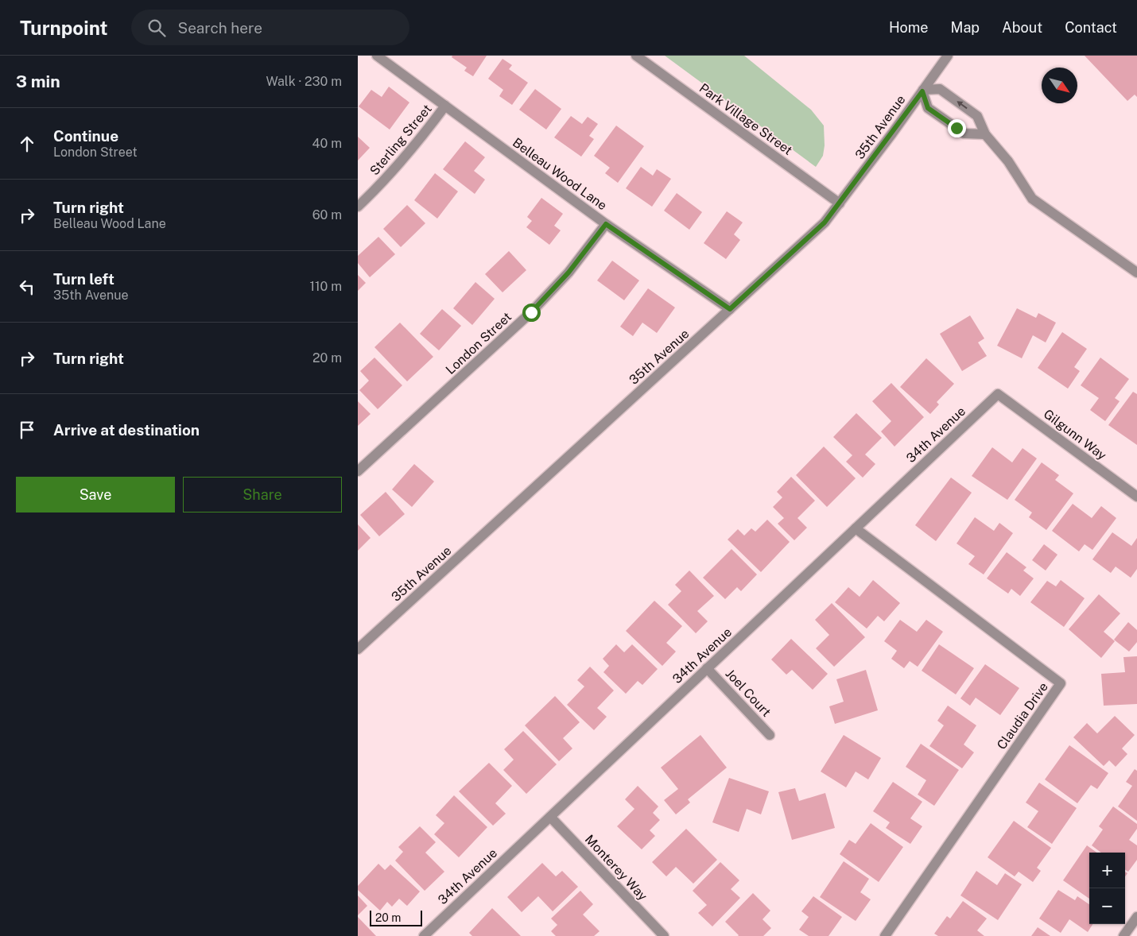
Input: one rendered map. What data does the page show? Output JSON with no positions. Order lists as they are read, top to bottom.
{
  "streets": {
    "street": [
      "Park Village Street",
      "35th Avenue",
      "Sterling Street",
      "Belleau Wood Lane",
      "London Street",
      "34th Avenue",
      "Gilgunn Way",
      "Joel Court",
      "Claudia Drive",
      "Monterey Way"
    ]
  },
  "crossings": [
    ["Park Village Street", "35th Avenue"],
    ["35th Avenue", "Belleau Wood Lane"],
    ["Sterling Street", "Belleau Wood Lane"],
    ["Belleau Wood Lane", "London Street"],
    ["34th Avenue", "Gilgunn Way"],
    ["34th Avenue", "Joel Court"],
    ["34th Avenue", "Claudia Drive"],
    ["34th Avenue", "Monterey Way"]
  ],
  "scale_bar": "20 m",
  "north": "bottom right",
  "page": {
    "header": "Turnpoint",
    "search": "Search here",
    "nav": [
      "Home",
      "Map",
      "About",
      "Contact"
    ],
    "heading": ["3 min", "Walk · 230 m"],
    "list": [
      ["Continue", "London Street", "40 m"],
      ["Turn right", "Belleau Wood Lane", "60 m"],
      ["Turn left", "35th Avenue", "110 m"],
      ["Turn right", "20 m"],
      "Arrive at destination"
    ],
    "buttons": ["Save", "Share"],
    "map_buttons": ["+", "−"],
    "scale": "20 m"
  }
}
